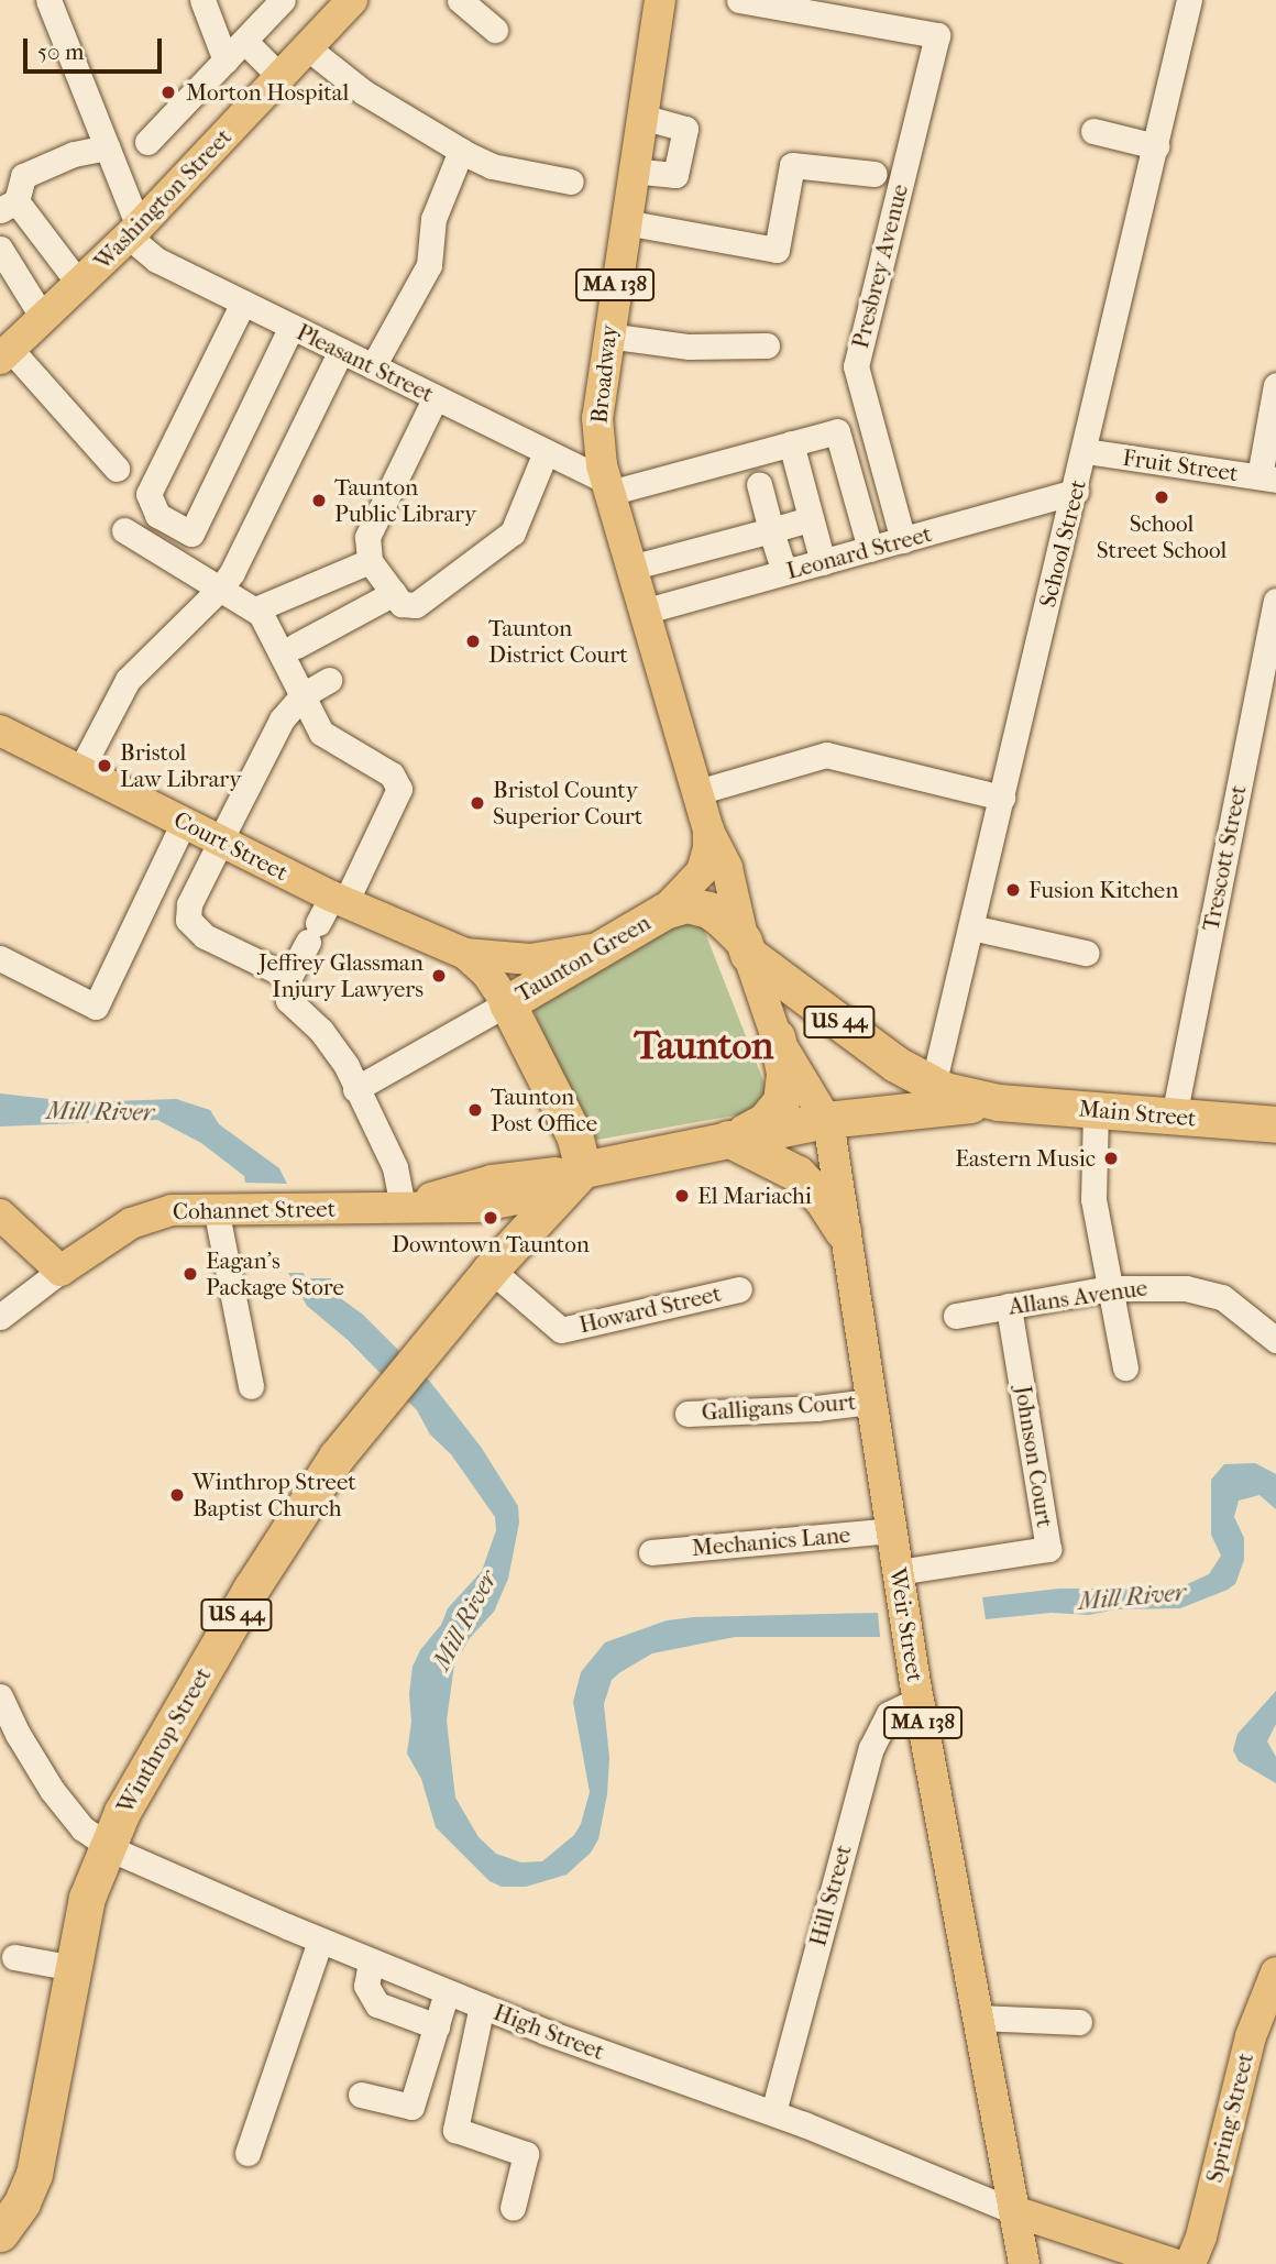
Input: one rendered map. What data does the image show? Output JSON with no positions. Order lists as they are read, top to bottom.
{
  "streets": {
    "highway": [
      "MA 138",
      "Taunton Green",
      "US 44",
      "Main Street",
      "Winthrop Street"
    ],
    "main road": [
      "Washington Street",
      "Broadway",
      "Court Street",
      "Cohannet Street",
      "Weir Street",
      "High Street",
      "Spring Street"
    ],
    "street": [
      "Presbrey Avenue",
      "Pleasant Street",
      "Fruit Street",
      "School Street",
      "Leonard Street",
      "Trescott Street",
      "Allans Avenue",
      "Howard Street",
      "Galligans Court",
      "Johnson Court",
      "Mechanics Lane",
      "Hill Street"
    ]
  },
  "crossings": [
    ["Washington Street", "Pleasant Street"],
    ["Presbrey Avenue", "Leonard Street"],
    ["MA 138", "Broadway"],
    ["MA 138", "Court Street"],
    ["MA 138", "Taunton Green"],
    ["MA 138", "US 44"],
    ["MA 138", "Main Street"],
    ["MA 138", "Cohannet Street"],
    ["MA 138", "Weir Street"],
    ["MA 138", "Winthrop Street"],
    ["Pleasant Street", "Broadway"],
    ["Broadway", "Leonard Street"],
    ["Broadway", "Court Street"],
    ["Broadway", "Taunton Green"],
    ["Broadway", "US 44"],
    ["Broadway", "Main Street"],
    ["Broadway", "Cohannet Street"],
    ["Broadway", "Winthrop Street"],
    ["Fruit Street", "School Street"],
    ["School Street", "Leonard Street"],
    ["School Street", "Main Street"],
    ["Court Street", "Taunton Green"],
    ["Court Street", "US 44"],
    ["Court Street", "Main Street"],
    ["Court Street", "Cohannet Street"],
    ["Court Street", "Winthrop Street"],
    ["Trescott Street", "Main Street"],
    ["Taunton Green", "US 44"],
    ["Taunton Green", "Main Street"],
    ["Taunton Green", "Cohannet Street"],
    ["Taunton Green", "Winthrop Street"],
    ["US 44", "Main Street"],
    ["US 44", "Cohannet Street"],
    ["US 44", "Weir Street"],
    ["US 44", "Winthrop Street"],
    ["Main Street", "Cohannet Street"],
    ["Main Street", "Weir Street"],
    ["Main Street", "Winthrop Street"],
    ["Cohannet Street", "Winthrop Street"],
    ["Allans Avenue", "Johnson Court"],
    ["Howard Street", "Winthrop Street"],
    ["Galligans Court", "Weir Street"],
    ["Johnson Court", "Weir Street"],
    ["Mechanics Lane", "Weir Street"],
    ["Weir Street", "Hill Street"],
    ["Weir Street", "High Street"],
    ["Winthrop Street", "High Street"],
    ["Hill Street", "High Street"]
  ],
  "districts": ["Taunton"],
  "water": ["Mill River"],
  "places": [
    "Morton Hospital",
    "School Street School",
    "Taunton Public Library",
    "Taunton District Court",
    "Bristol Law Library",
    "Bristol County Superior Court",
    "Fusion Kitchen",
    "Jeffrey Glassman Injury Lawyers",
    "Taunton Post Office",
    "Eastern Music",
    "El Mariachi",
    "Downtown Taunton",
    "Eagan's Package Store",
    "Winthrop Street Baptist Church"
  ],
  "scale_bar": "50 m"
}
